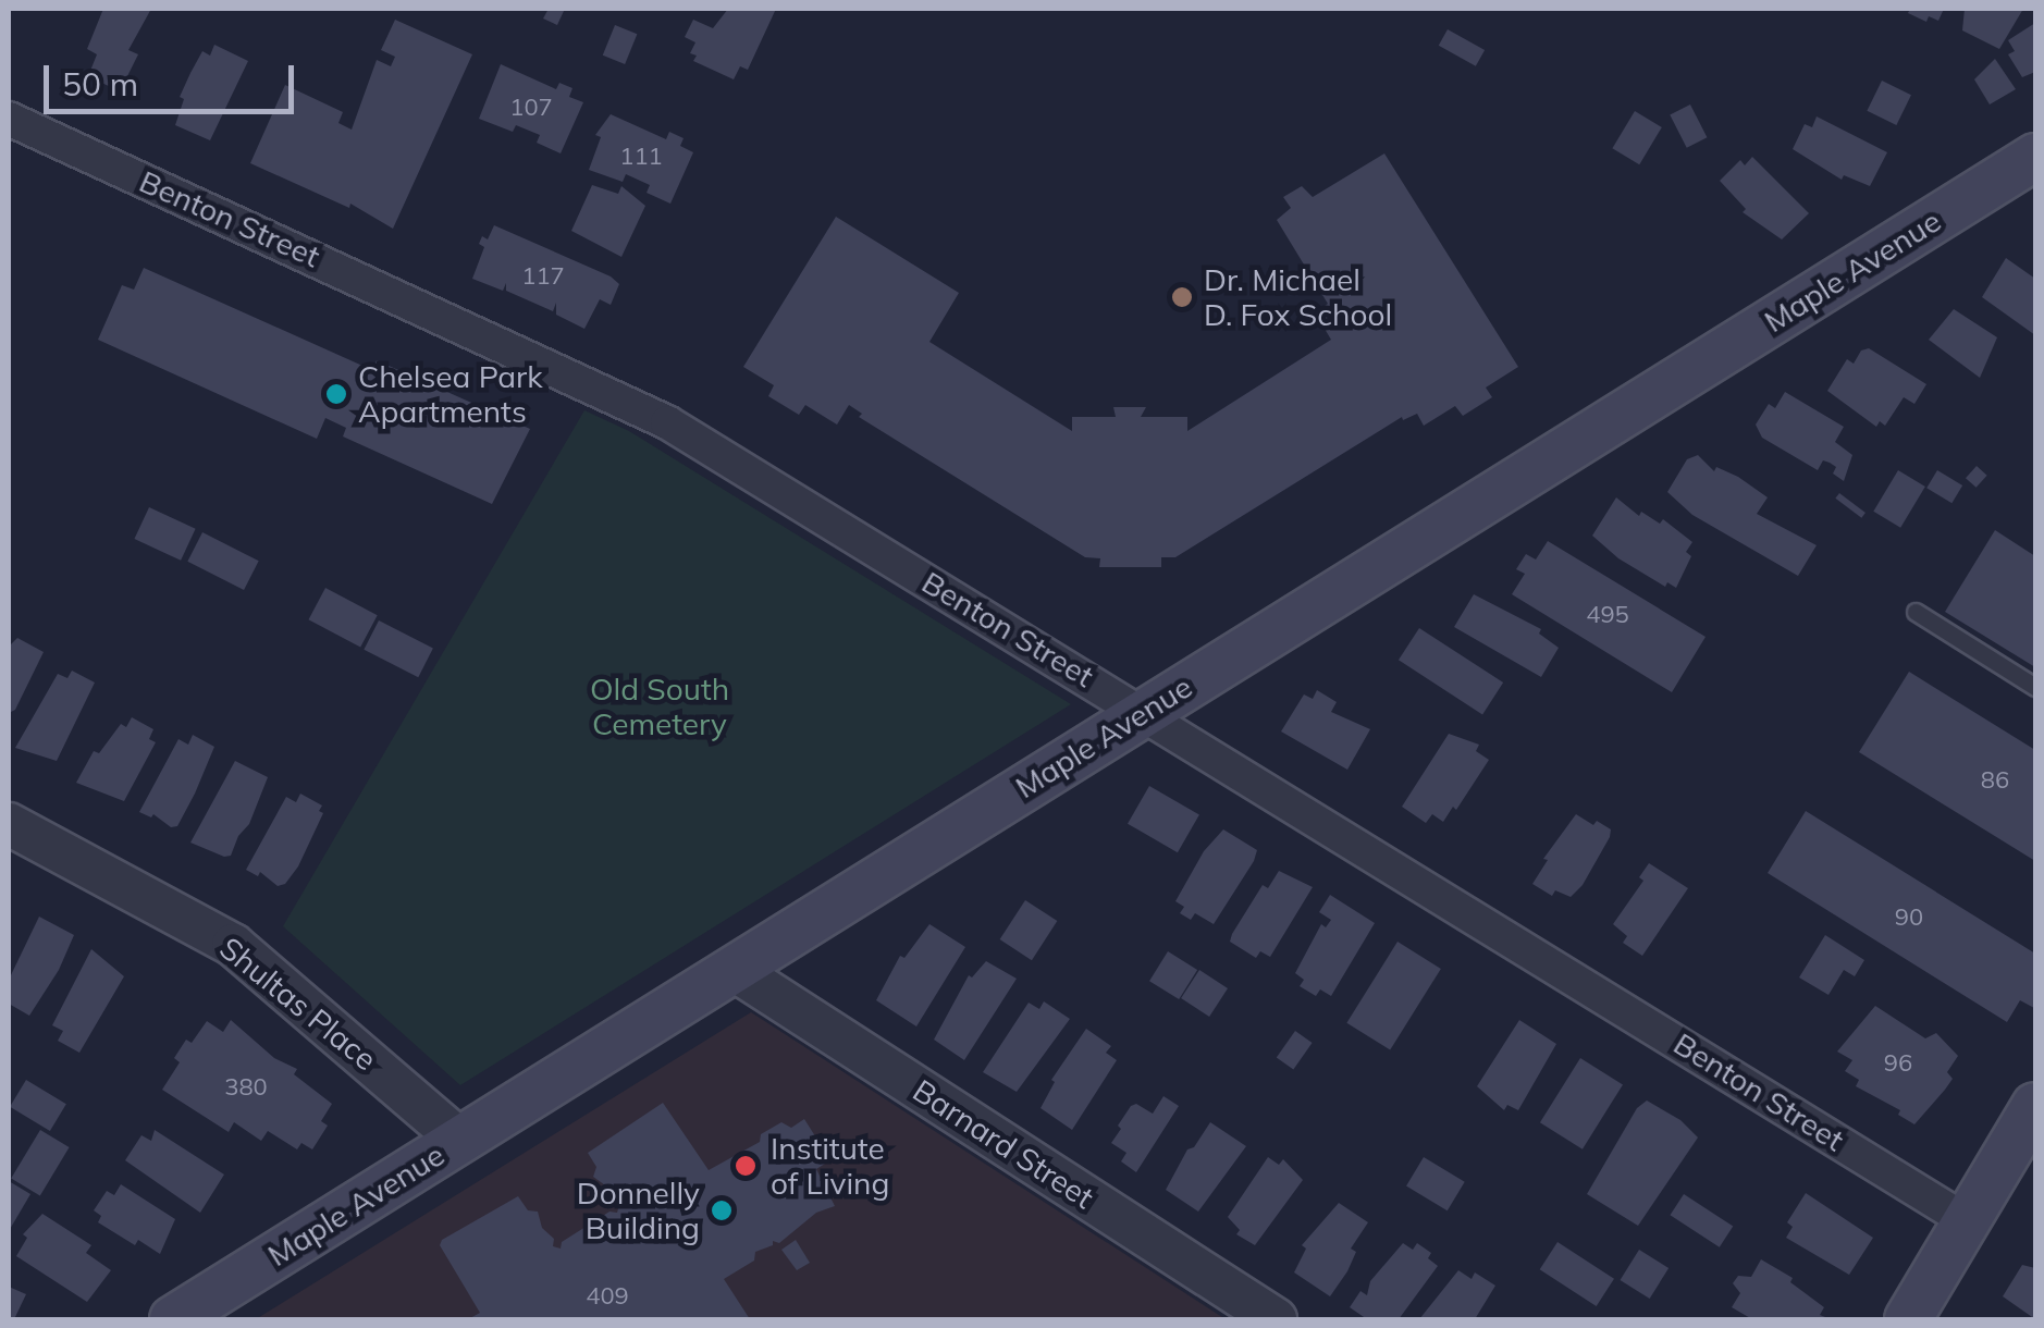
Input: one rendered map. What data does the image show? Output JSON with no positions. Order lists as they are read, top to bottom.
{
  "streets": {
    "main road": ["Maple Avenue"],
    "street": ["Benton Street", "Shultas Place", "Barnard Street"]
  },
  "crossings": [
    ["Benton Street", "Maple Avenue"],
    ["Maple Avenue", "Shultas Place"],
    ["Maple Avenue", "Barnard Street"]
  ],
  "parks": ["Old South Cemetery"],
  "places": [
    "Dr. Michael D. Fox School",
    "Chelsea Park Apartments",
    "Institute of Living",
    "Donnelly Building"
  ],
  "house_numbers": [
    "107",
    "111",
    "117",
    "495",
    "86",
    "90",
    "96",
    "380",
    "409"
  ],
  "scale_bar": "50 m"
}
